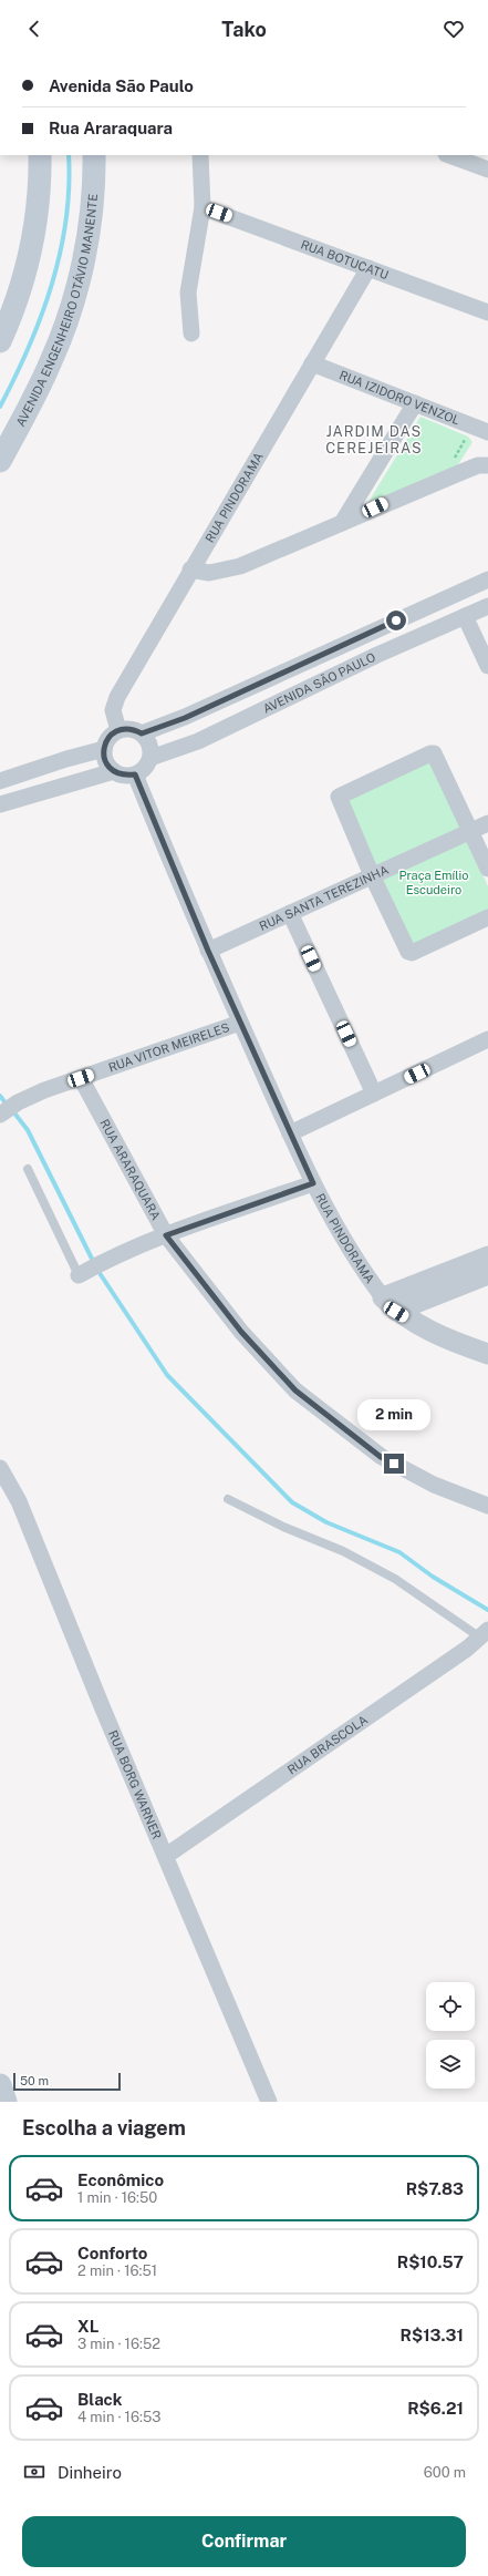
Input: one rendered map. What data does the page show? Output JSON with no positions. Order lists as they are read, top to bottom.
{
  "streets": {
    "main road": ["AVENIDA ENGENHEIRO OTÁVIO MANENTE"],
    "street": [
      "RUA BOTUCATU",
      "RUA IZIDORO VENZOL",
      "RUA PINDORAMA",
      "AVENIDA SÃO PAULO",
      "RUA SANTA TEREZINHA",
      "RUA VITOR MEIRELES",
      "RUA ARARAQUARA",
      "RUA BRASCOLA",
      "RUA BORG WARNER"
    ]
  },
  "crossings": [
    ["RUA BOTUCATU", "RUA PINDORAMA"],
    ["RUA IZIDORO VENZOL", "RUA PINDORAMA"],
    ["RUA PINDORAMA", "AVENIDA SÃO PAULO"],
    ["RUA PINDORAMA", "RUA SANTA TEREZINHA"],
    ["RUA PINDORAMA", "RUA VITOR MEIRELES"],
    ["RUA VITOR MEIRELES", "RUA ARARAQUARA"],
    ["RUA BRASCOLA", "RUA BORG WARNER"]
  ],
  "districts": ["JARDIM DAS CEREJEIRAS"],
  "parks": ["Praça Emílio Escudeiro"],
  "scale_bar": "50 m",
  "page": {
    "header": "Tako",
    "banner": ["Avenida São Paulo", "Rua Araraquara"],
    "bubble": "2 min",
    "scale": "50 m",
    "heading": "Escolha a viagem",
    "list": [
      {
        "name": "Econômico",
        "note": "1 min · 16:50",
        "value": "R$7.83"
      },
      {
        "name": "Conforto",
        "note": "2 min · 16:51",
        "value": "R$10.57"
      },
      {
        "name": "XL",
        "note": "3 min · 16:52",
        "value": "R$13.31"
      },
      {
        "name": "Black",
        "note": "4 min · 16:53",
        "value": "R$6.21"
      }
    ],
    "pay": ["Dinheiro", "600 m"],
    "buttons": "Confirmar"
  }
}
